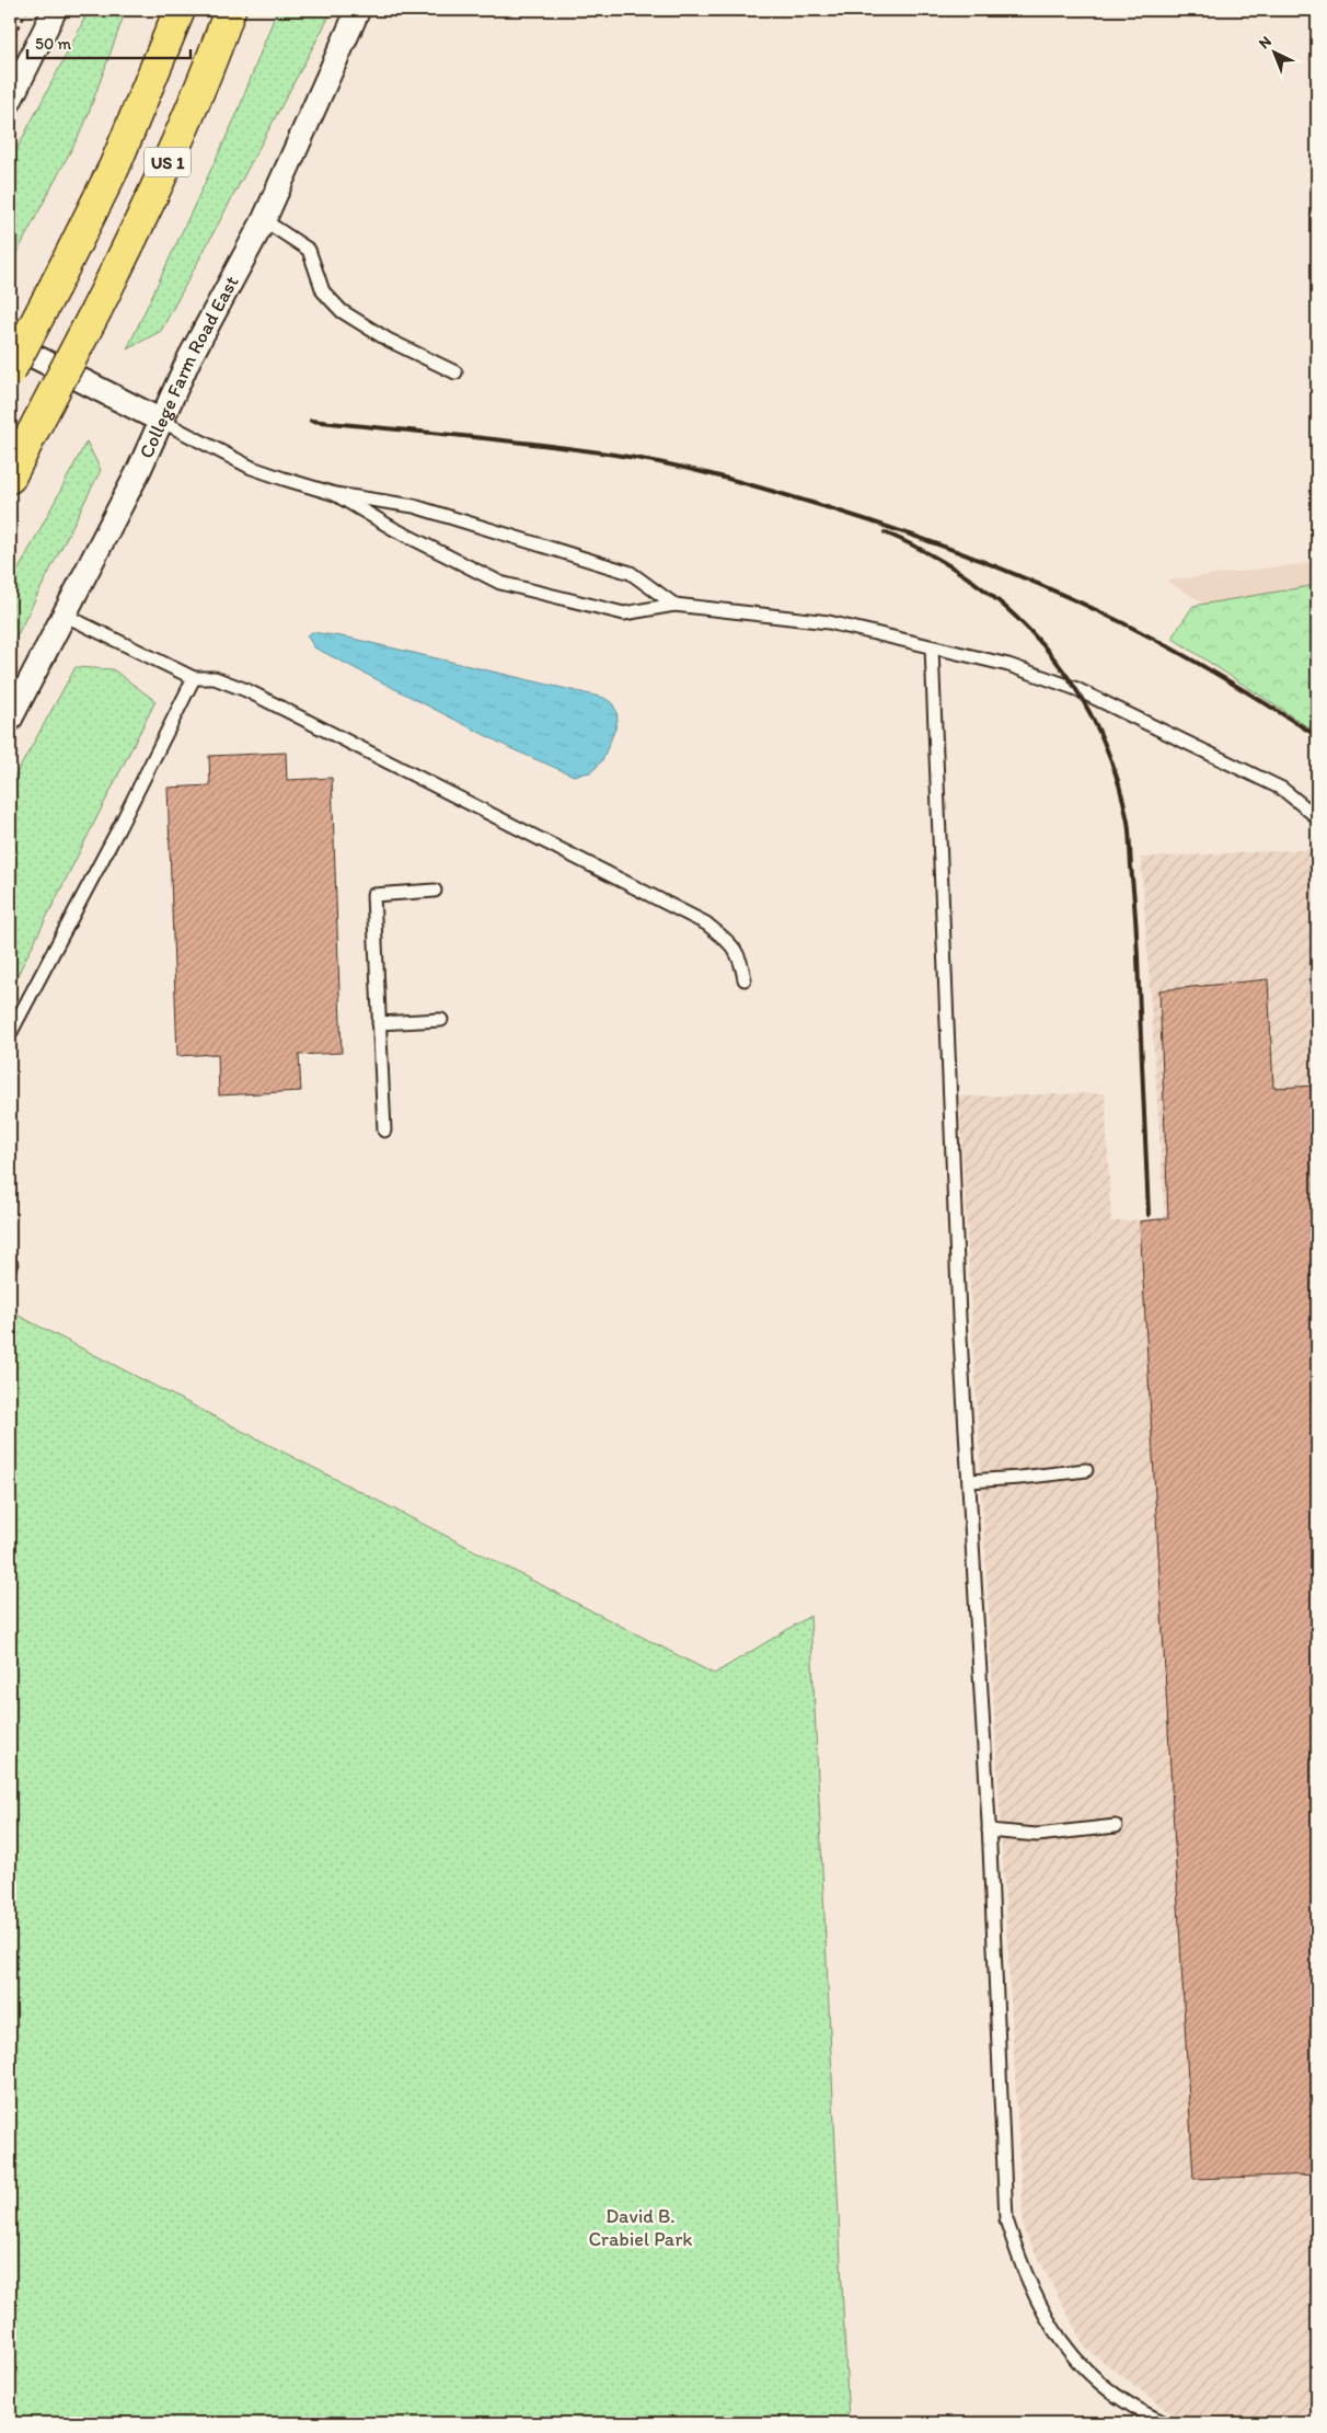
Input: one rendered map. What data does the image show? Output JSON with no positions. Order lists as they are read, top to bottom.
{
  "streets": {
    "highway": ["US 1"],
    "street": ["College Farm Road East"]
  },
  "parks": ["David B. Crabiel Park"],
  "scale_bar": "50 m",
  "north": "top left"
}
